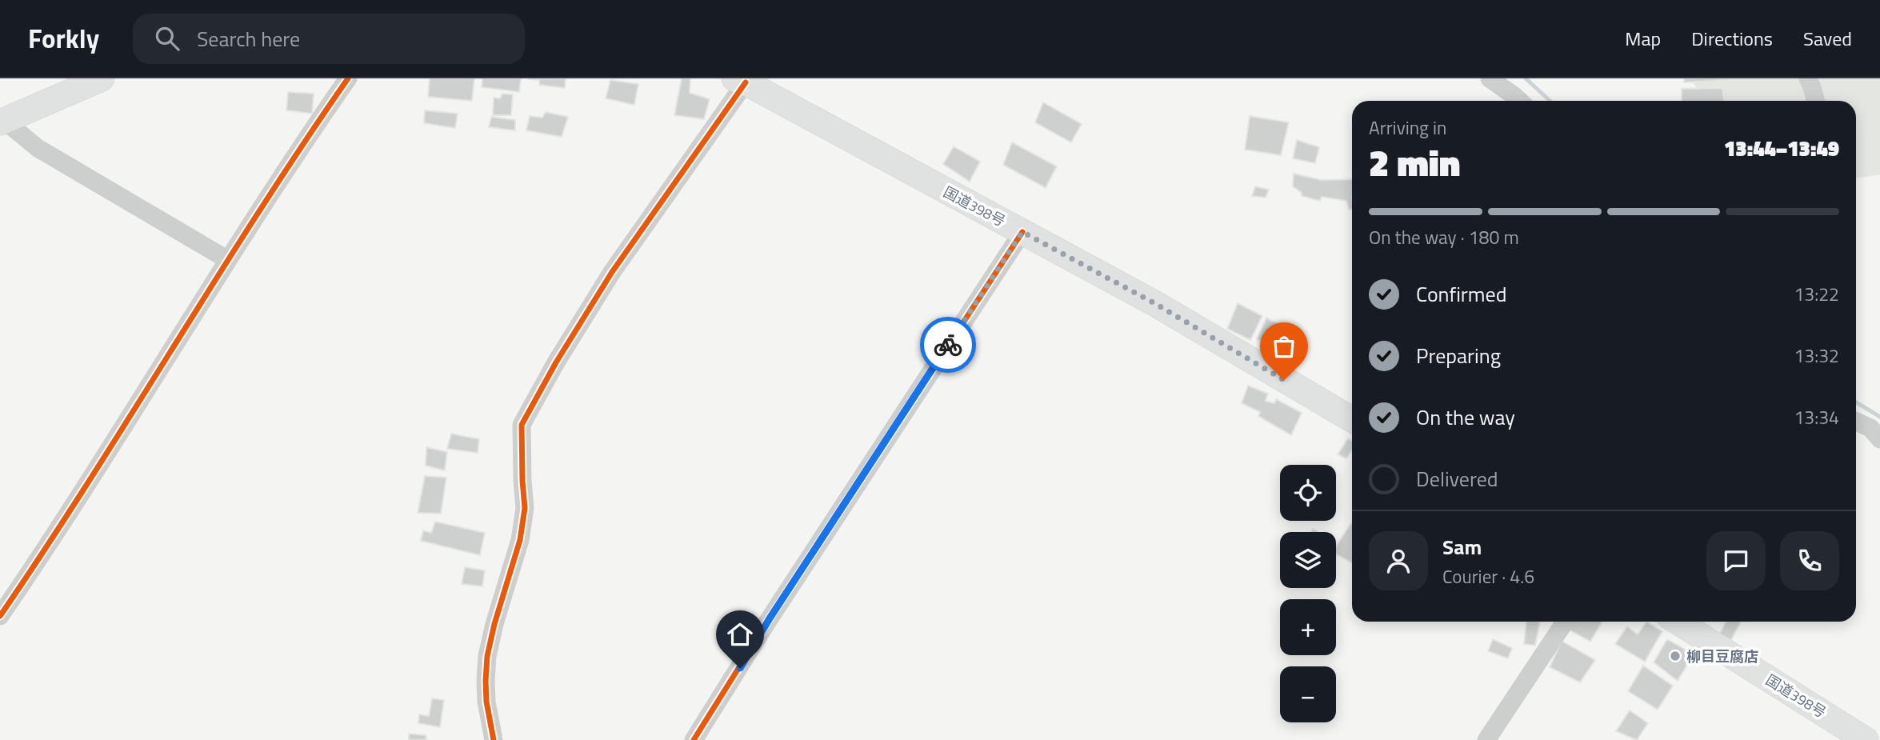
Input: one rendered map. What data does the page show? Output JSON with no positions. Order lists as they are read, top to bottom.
{
  "streets": {
    "highway": ["国道398号"]
  },
  "places": ["柳目豆腐店"],
  "page": {
    "header": "Forkly",
    "search": "Search here",
    "nav": ["Map", "Directions", "Saved"],
    "heading": ["2 min", "Arriving in", "13:44–13:49"],
    "panel": ["Sam", "Courier · 4.6"],
    "bar": "On the way · 180 m",
    "list": [
      ["Confirmed", "13:22"],
      ["Preparing", "13:32"],
      ["On the way", "13:34"],
      "Delivered"
    ],
    "map_buttons": ["+", "−"]
  }
}
